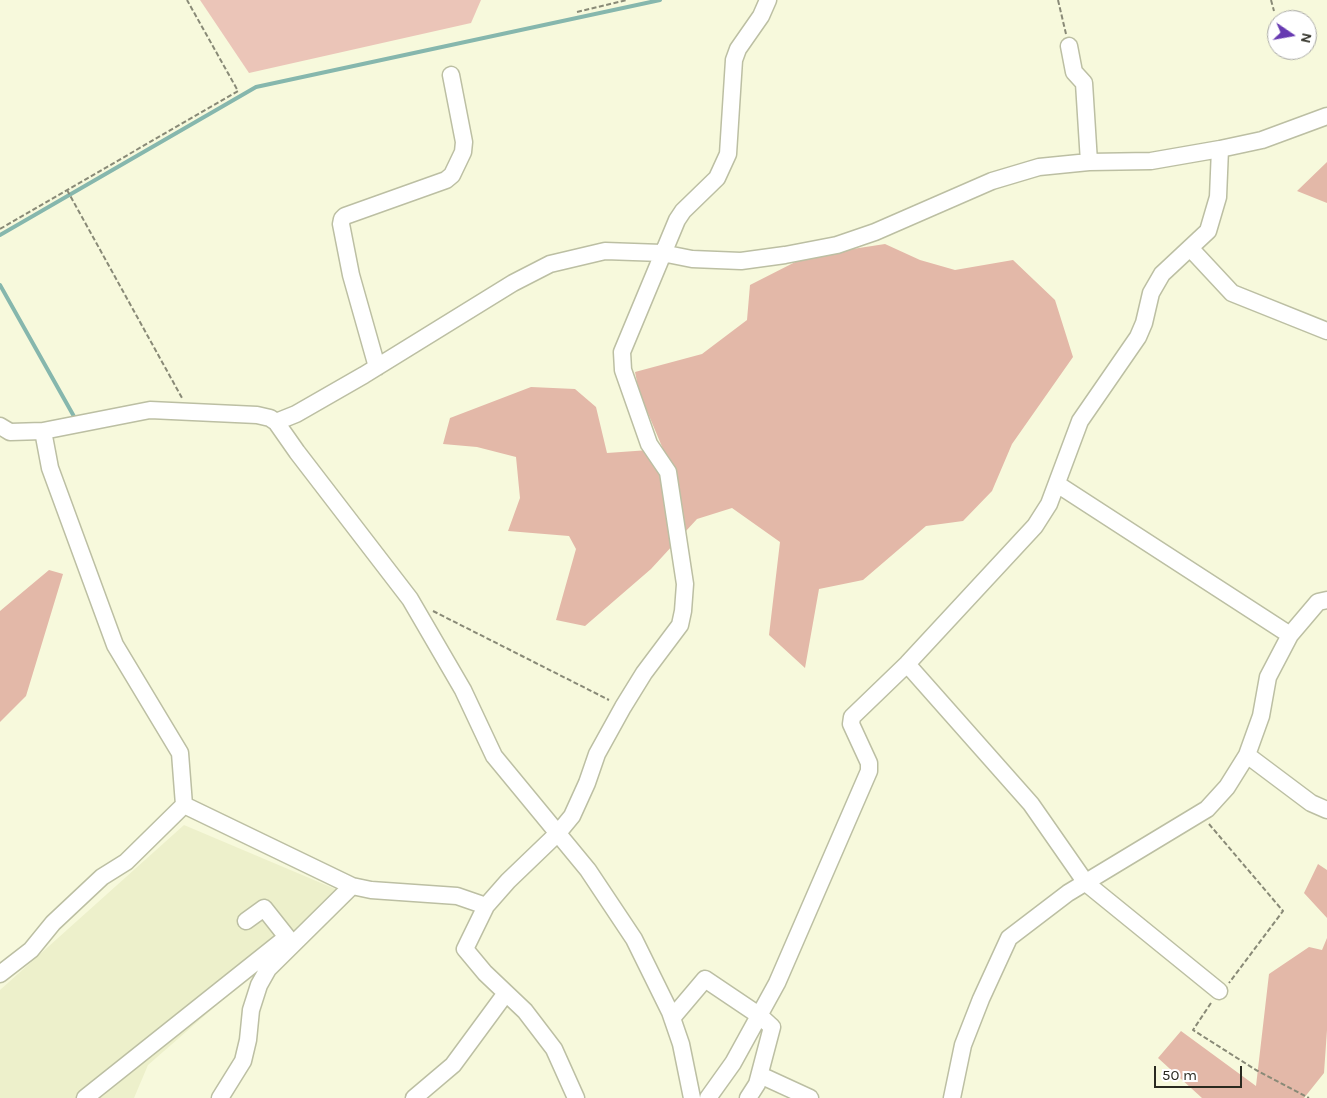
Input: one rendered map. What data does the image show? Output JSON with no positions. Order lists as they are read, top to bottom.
{
  "scale_bar": "50 m",
  "north": "right"
}
